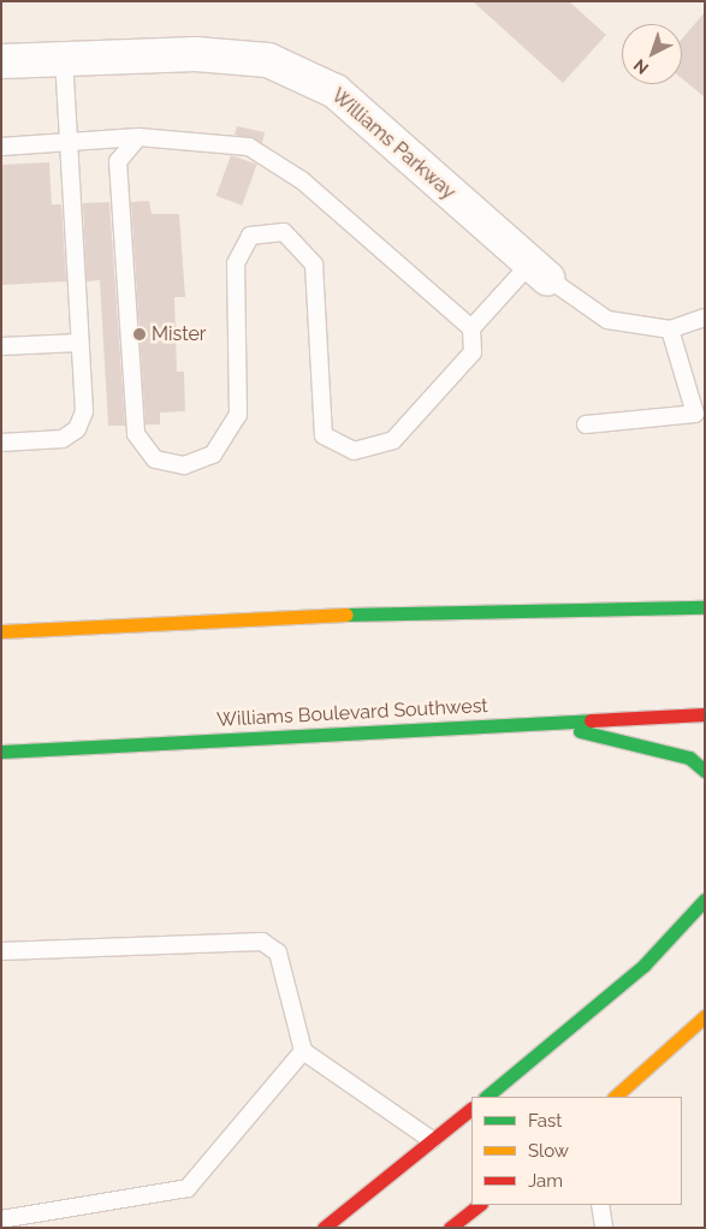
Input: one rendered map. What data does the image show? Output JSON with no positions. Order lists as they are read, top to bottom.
{
  "streets": {
    "main road": ["Williams Boulevard Southwest"],
    "street": ["Williams Parkway"]
  },
  "places": ["Mister"],
  "legend": ["Fast", "Slow", "Jam"],
  "north": "bottom left"
}
